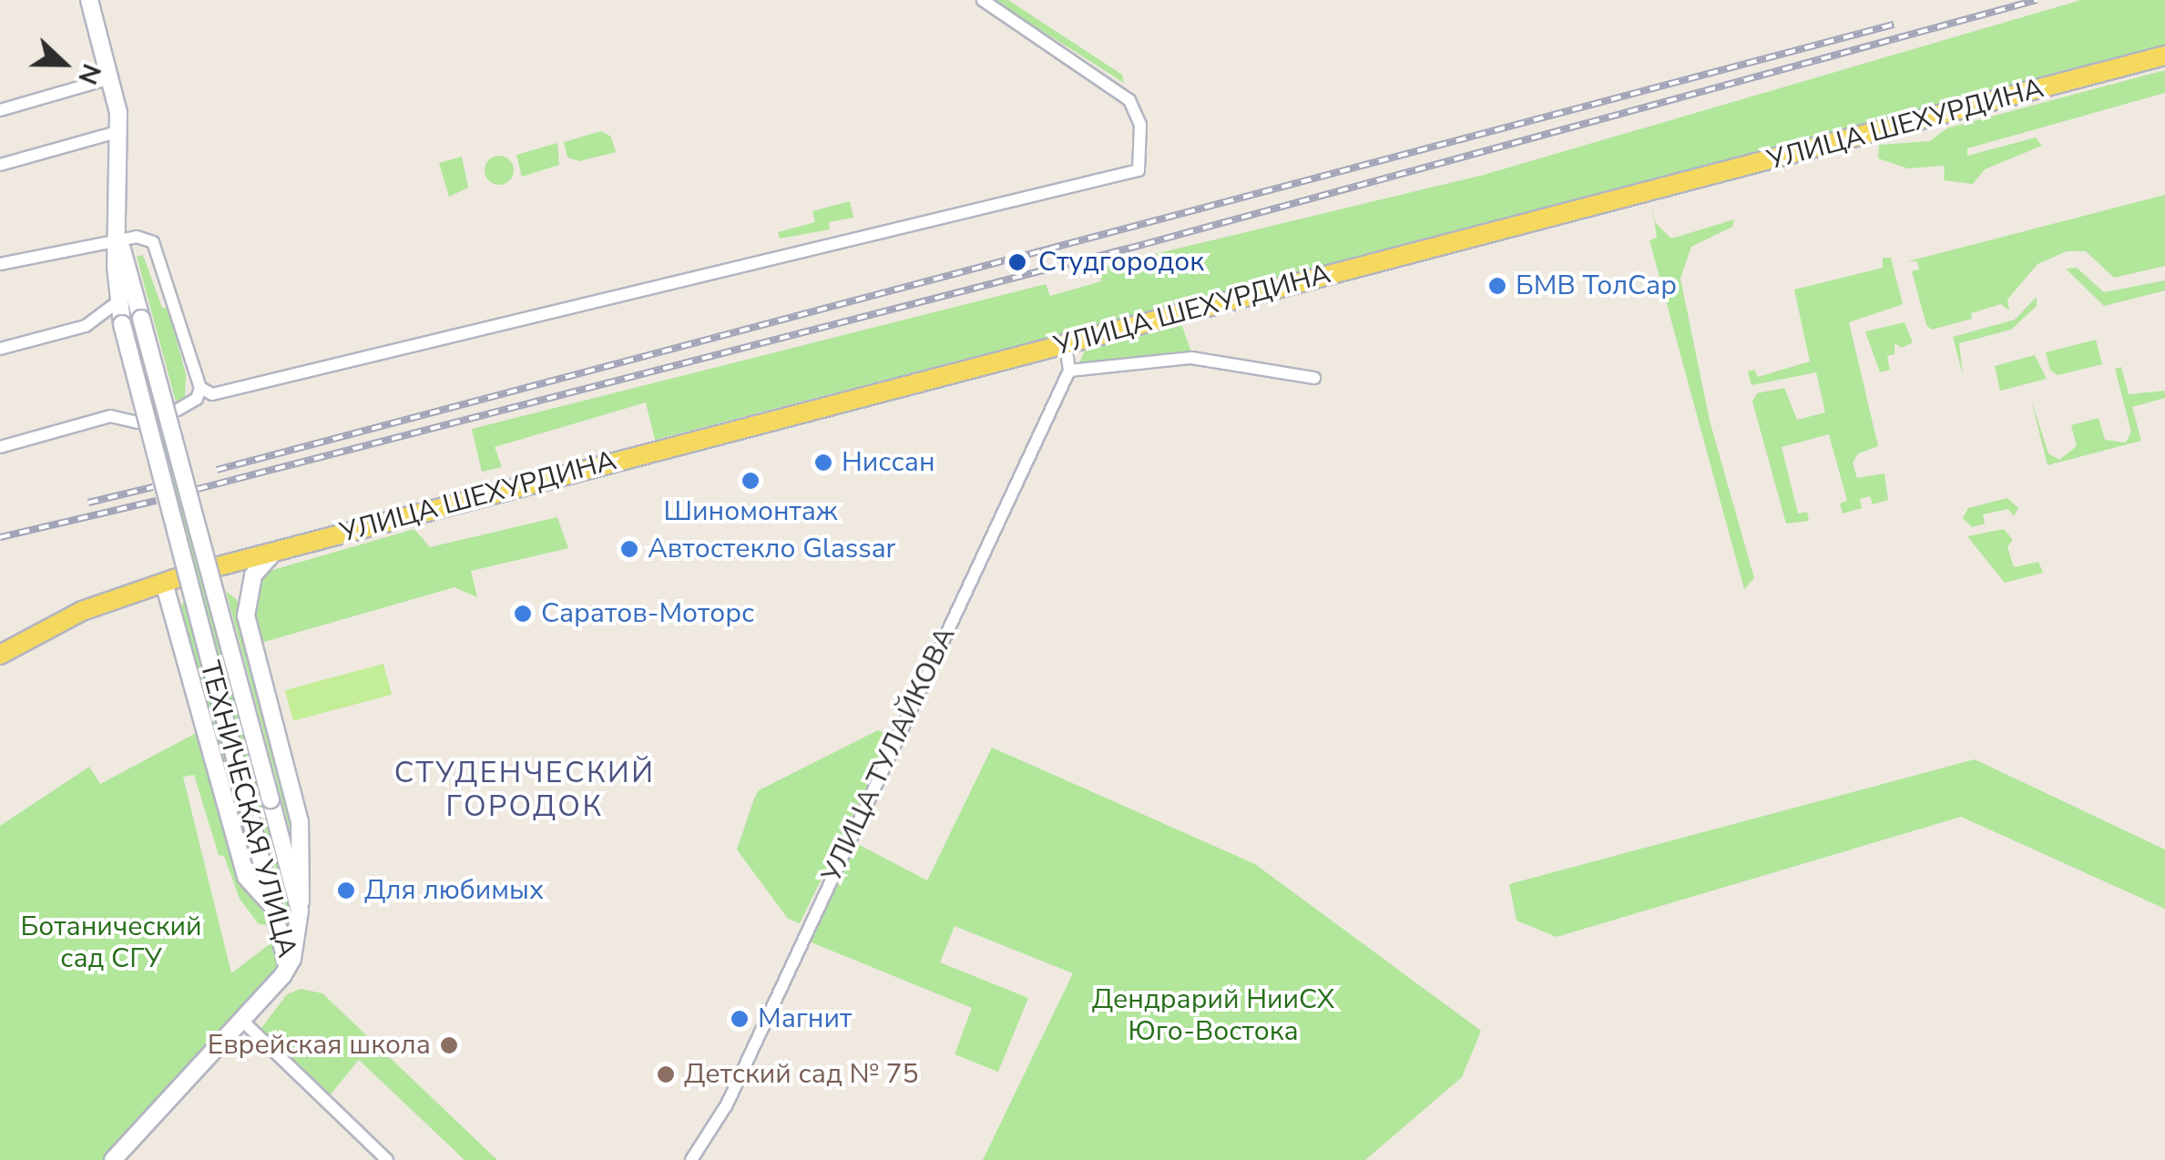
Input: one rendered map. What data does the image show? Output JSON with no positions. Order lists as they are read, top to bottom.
{
  "streets": {
    "main road": ["УЛИЦА ШЕХУРДИНА", "ТЕХНИЧЕСКАЯ УЛИЦА"],
    "street": ["УЛИЦА ТУЛАЙКОВА"]
  },
  "districts": ["СТУДЕНЧЕСКИЙ ГОРОДОК"],
  "parks": ["Ботанический сад СГУ", "Дендрарий НииСХ Юго-Востока"],
  "places": [
    "Студгородок",
    "БМВ ТолСар",
    "Ниссан",
    "Шиномонтаж",
    "Автостекло Glassar",
    "Саратов-Моторс",
    "Для любимых",
    "Магнит",
    "Еврейская школа",
    "Детский сад № 75"
  ],
  "north": "right"
}
